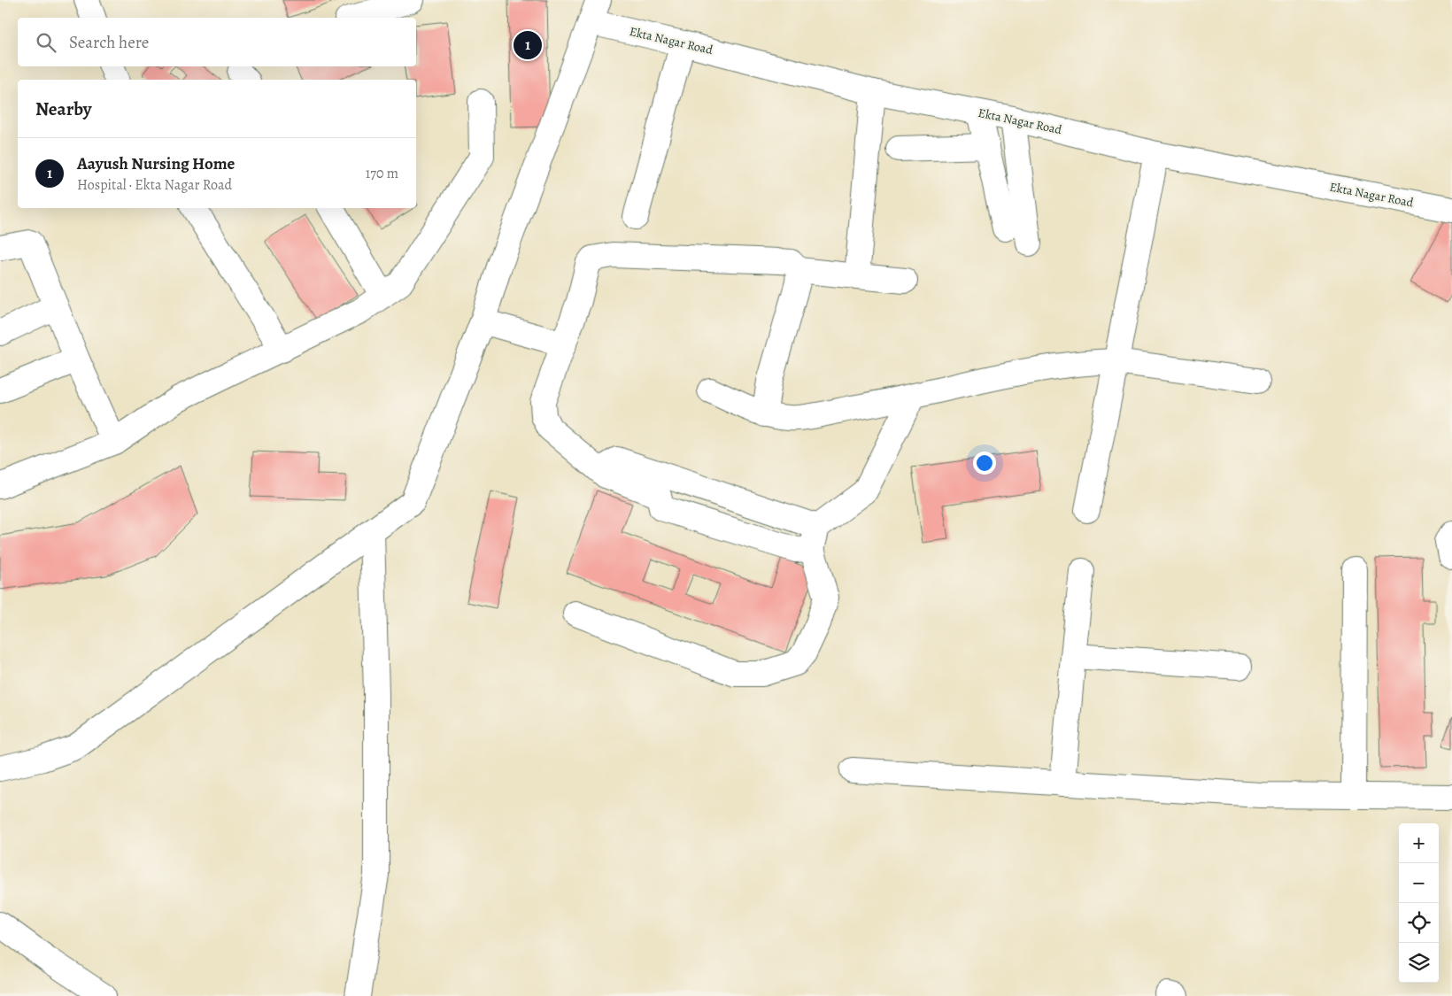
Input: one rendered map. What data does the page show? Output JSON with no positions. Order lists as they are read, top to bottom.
{
  "streets": {
    "street": ["Ekta Nagar Road"]
  },
  "page": {
    "search": "Search here",
    "pins": "1",
    "heading": "Nearby",
    "list": [
      {
        "mark": "1",
        "name": "Aayush Nursing Home",
        "note": "Hospital · Ekta Nagar Road",
        "value": "170 m"
      }
    ],
    "map_buttons": ["+", "−"]
  }
}
